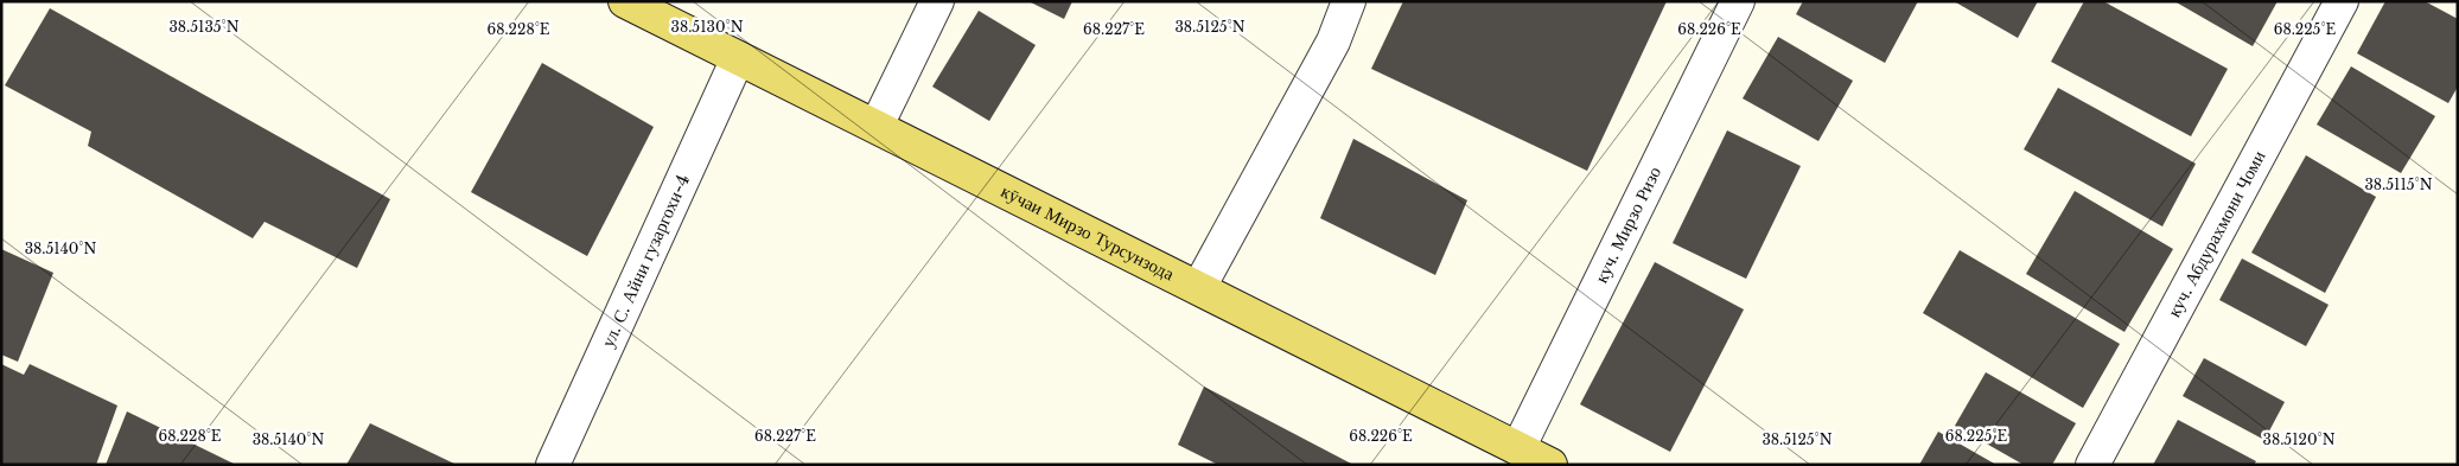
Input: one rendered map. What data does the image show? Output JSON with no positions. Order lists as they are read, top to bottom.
{
  "streets": {
    "main road": ["кӯчаи Мирзо Турсунзода"],
    "street": ["куч. Мирзо Ризо", "куч. Абдурахмони Чоми", "ул. С. Айни гузаргохи-4"]
  },
  "crossings": [
    ["куч. Мирзо Ризо", "кӯчаи Мирзо Турсунзода"],
    ["кӯчаи Мирзо Турсунзода", "ул. С. Айни гузаргохи-4"]
  ],
  "coordinates": [
    "38.5135°N",
    "38.5130°N",
    "38.5125°N",
    "68.228°E",
    "68.227°E",
    "68.226°E",
    "68.225°E",
    "38.5115°N",
    "38.5140°N",
    "38.5120°N"
  ]
}
